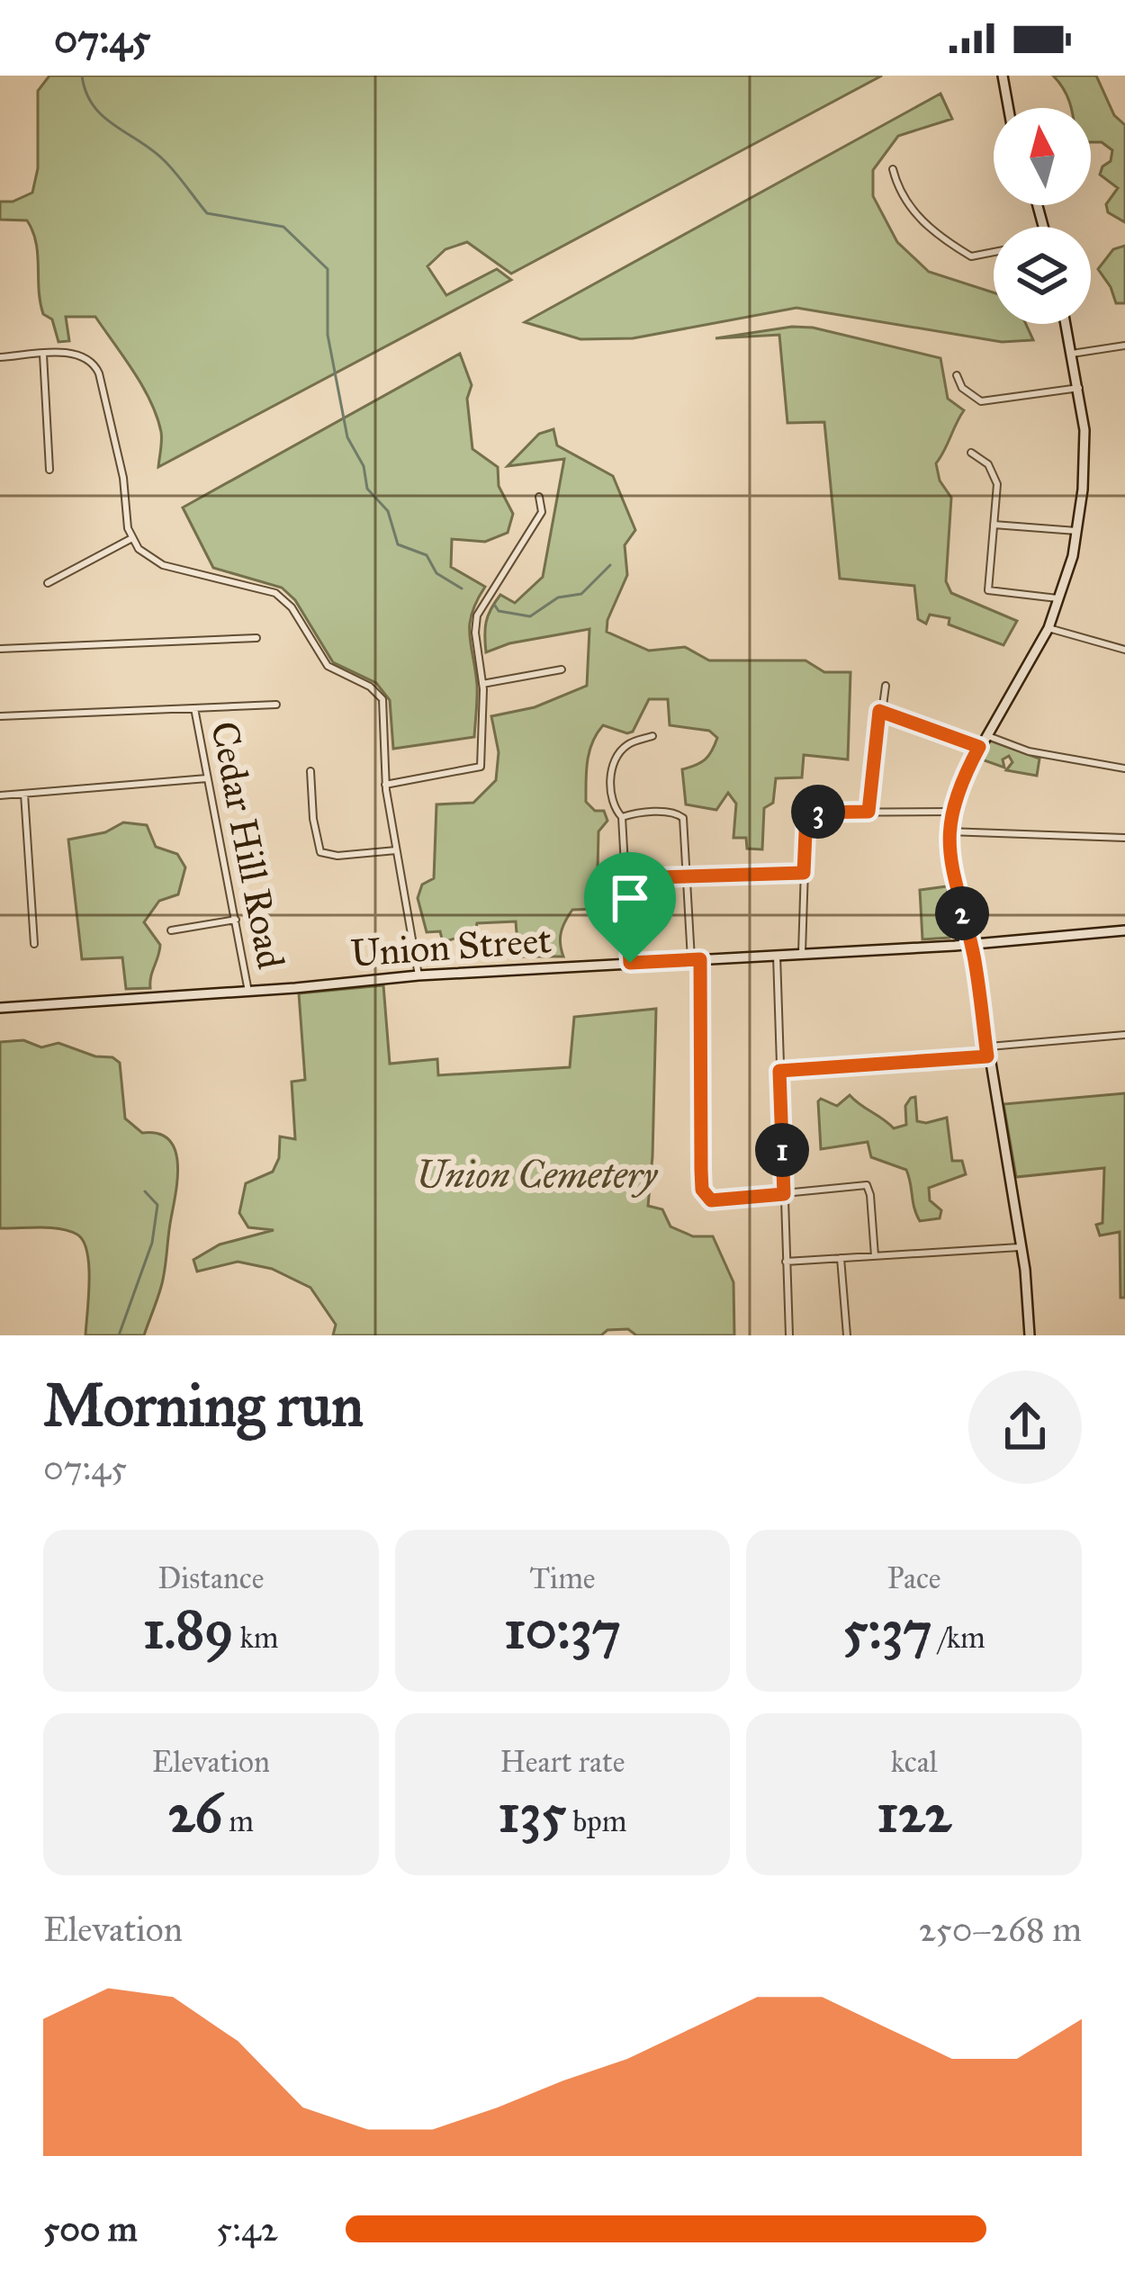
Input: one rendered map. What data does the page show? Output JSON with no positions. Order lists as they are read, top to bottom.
{
  "streets": {
    "main road": ["Union Street"],
    "street": ["Cedar Hill Road"]
  },
  "crossings": [
    ["Cedar Hill Road", "Union Street"]
  ],
  "parks": ["Union Cemetery"],
  "north": "top",
  "page": {
    "status": "07:45",
    "pins": ["3", "2", "1"],
    "heading": ["Morning run", "07:45"],
    "stats": [
      ["Distance", "1.89 km"],
      ["Time", "10:37"],
      ["Pace", "5:37 /km"],
      ["Elevation", "26 m"],
      ["Heart rate", "135 bpm"],
      ["kcal", "122"]
    ],
    "chart": ["Elevation", "250–268 m"],
    "list": [
      {
        "name": "500 m",
        "note": "5:42"
      }
    ]
  }
}
